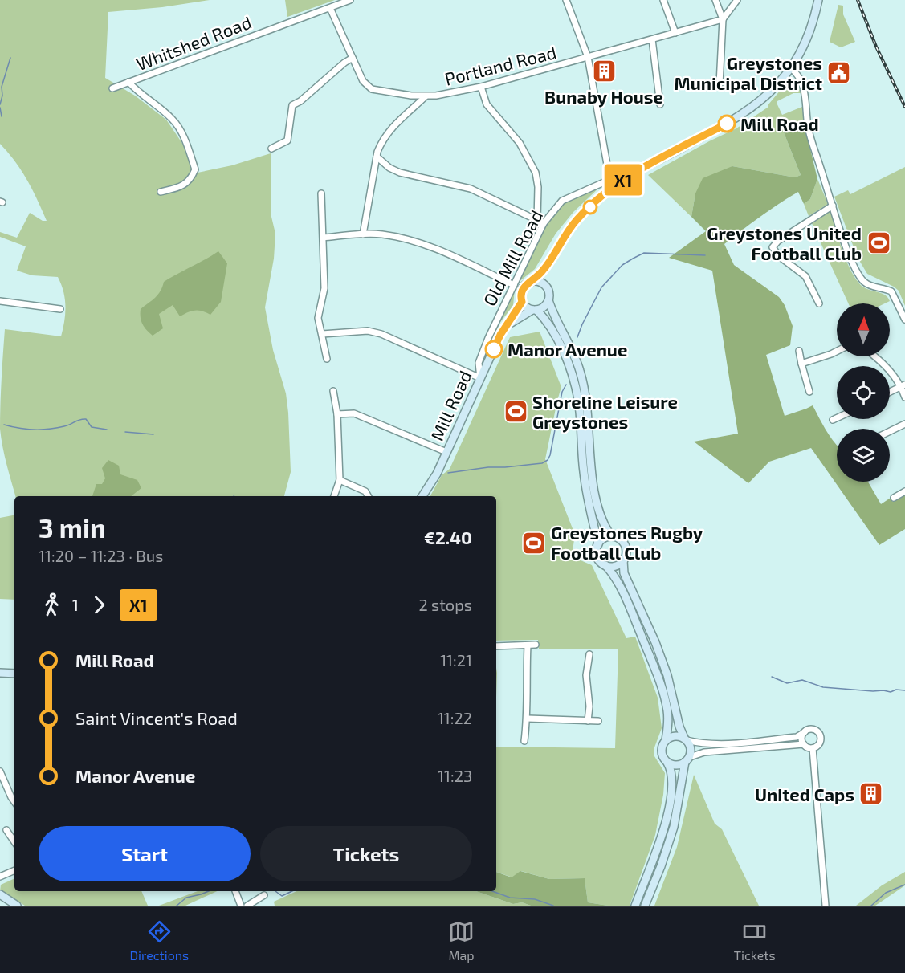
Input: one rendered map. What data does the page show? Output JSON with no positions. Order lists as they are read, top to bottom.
{
  "streets": {
    "main road": ["Mill Road"],
    "street": ["Whitshed Road", "Portland Road", "Old Mill Road"]
  },
  "crossings": [
    ["Whitshed Road", "Portland Road"],
    ["Old Mill Road", "Mill Road"]
  ],
  "places": {
    "building": ["Bunaby House", "United Caps"],
    "public building": ["Greystones Municipal District"],
    "other": ["Mill Road", "Manor Avenue"],
    "sports": ["Greystones United Football Club", "Shoreline Leisure Greystones", "Greystones Rugby Football Club"]
  },
  "lines": ["bus line X1"],
  "north": "top",
  "page": {
    "on_map": "X1",
    "heading": ["3 min", "11:20 – 11:23 · Bus", "€2.40"],
    "legs": ["1", "X1", "2 stops"],
    "list": [
      {
        "name": "Mill Road",
        "value": "11:21"
      },
      {
        "name": "Saint Vincent's Road",
        "value": "11:22"
      },
      {
        "name": "Manor Avenue",
        "value": "11:23"
      }
    ],
    "buttons": ["Start", "Tickets"],
    "tabs": ["Directions", "Map", "Tickets"]
  }
}
